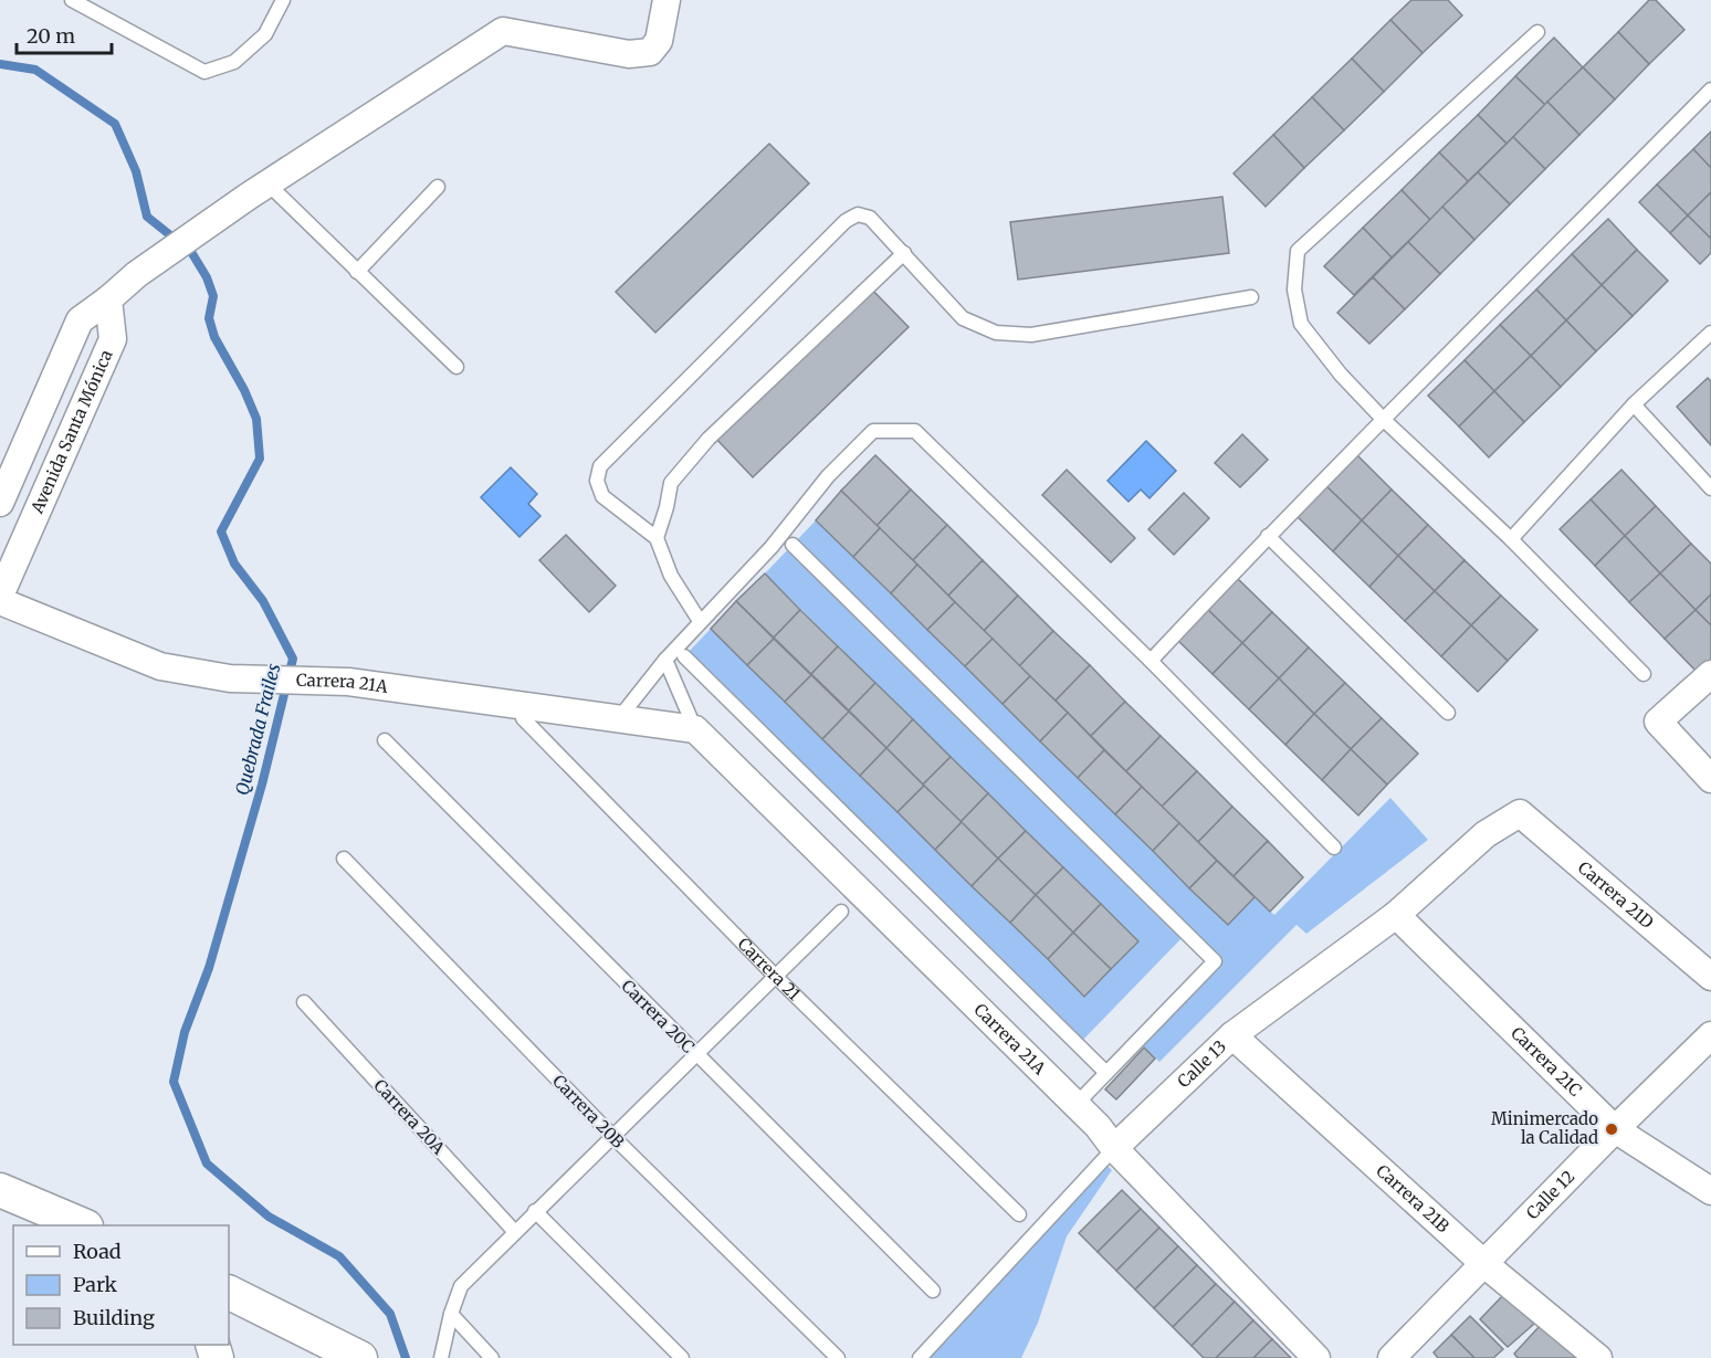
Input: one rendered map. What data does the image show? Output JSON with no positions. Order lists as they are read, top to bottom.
{
  "streets": {
    "street": [
      "Avenida Santa Mónica",
      "Carrera 21A",
      "Carrera 21D",
      "Carrera 21C",
      "Calle 13",
      "Calle 12",
      "Carrera 21B"
    ],
    "lane": [
      "Carrera 21",
      "Carrera 20C",
      "Carrera 20B",
      "Carrera 20A"
    ]
  },
  "crossings": [
    ["Carrera 21A", "Calle 13"],
    ["Carrera 21D", "Calle 13"],
    ["Carrera 21C", "Calle 13"],
    ["Carrera 21C", "Calle 12"],
    ["Calle 13", "Carrera 21B"],
    ["Calle 12", "Carrera 21B"]
  ],
  "water": ["Quebrada Frailes"],
  "places": ["Minimercado la Calidad"],
  "legend": ["Road", "Park", "Building"],
  "scale_bar": "20 m"
}
